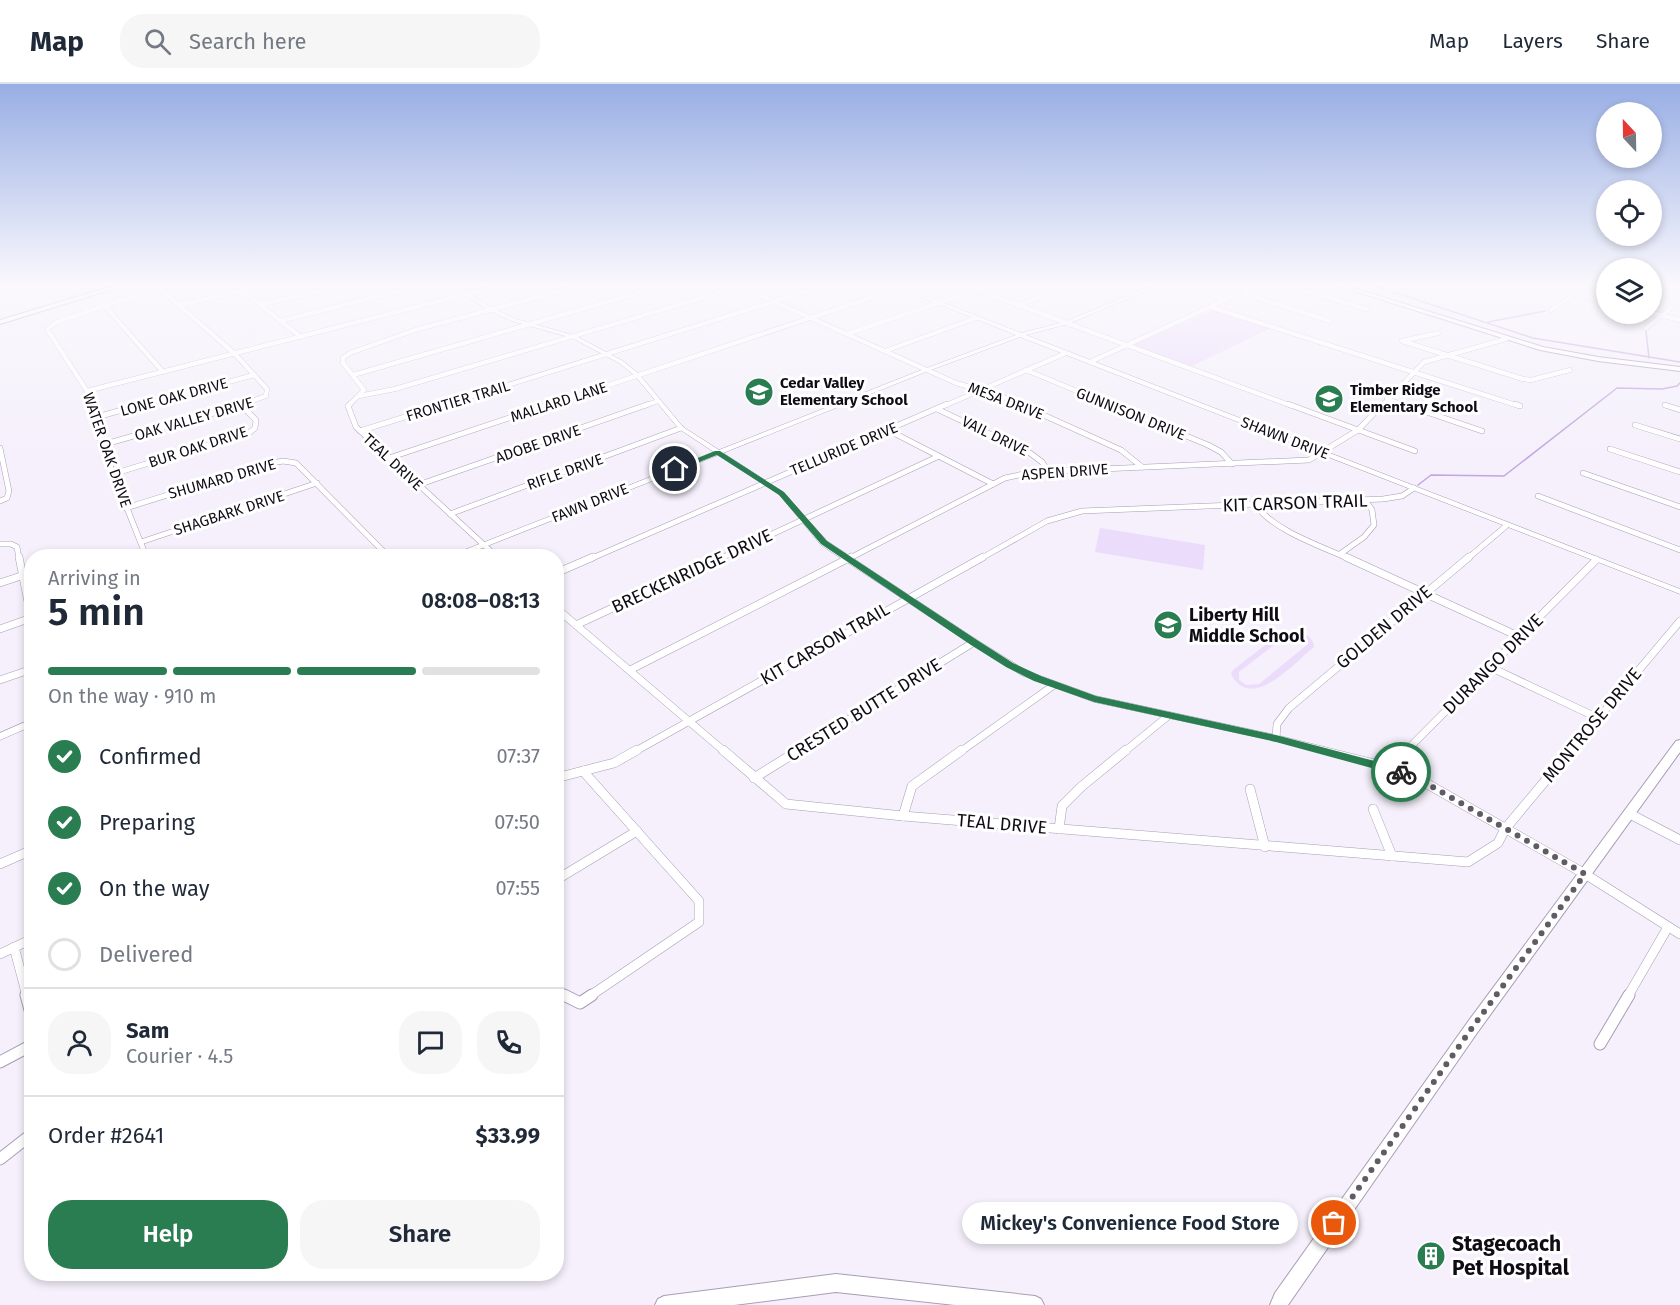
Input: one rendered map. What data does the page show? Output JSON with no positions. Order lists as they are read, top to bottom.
{
  "streets": {
    "street": [
      "LONE OAK DRIVE",
      "FRONTIER TRAIL",
      "MESA DRIVE",
      "MALLARD LANE",
      "GUNNISON DRIVE",
      "OAK VALLEY DRIVE",
      "VAIL DRIVE",
      "SHAWN DRIVE",
      "ADOBE DRIVE",
      "BUR OAK DRIVE",
      "TELLURIDE DRIVE",
      "WATER OAK DRIVE",
      "TEAL DRIVE",
      "RIFLE DRIVE",
      "ASPEN DRIVE",
      "SHUMARD DRIVE",
      "FAWN DRIVE",
      "KIT CARSON TRAIL",
      "SHAGBARK DRIVE",
      "BRECKENRIDGE DRIVE",
      "GOLDEN DRIVE",
      "DURANGO DRIVE",
      "CRESTED BUTTE DRIVE",
      "MONTROSE DRIVE"
    ]
  },
  "crossings": [
    ["LONE OAK DRIVE", "OAK VALLEY DRIVE"],
    ["LONE OAK DRIVE", "WATER OAK DRIVE"],
    ["FRONTIER TRAIL", "TEAL DRIVE"],
    ["MESA DRIVE", "TELLURIDE DRIVE"],
    ["MESA DRIVE", "ASPEN DRIVE"],
    ["MESA DRIVE", "FAWN DRIVE"],
    ["MALLARD LANE", "TEAL DRIVE"],
    ["GUNNISON DRIVE", "TELLURIDE DRIVE"],
    ["GUNNISON DRIVE", "ASPEN DRIVE"],
    ["OAK VALLEY DRIVE", "BUR OAK DRIVE"],
    ["OAK VALLEY DRIVE", "WATER OAK DRIVE"],
    ["VAIL DRIVE", "TELLURIDE DRIVE"],
    ["VAIL DRIVE", "ASPEN DRIVE"],
    ["SHAWN DRIVE", "TELLURIDE DRIVE"],
    ["SHAWN DRIVE", "ASPEN DRIVE"],
    ["SHAWN DRIVE", "KIT CARSON TRAIL"],
    ["SHAWN DRIVE", "GOLDEN DRIVE"],
    ["SHAWN DRIVE", "DURANGO DRIVE"],
    ["ADOBE DRIVE", "TEAL DRIVE"],
    ["BUR OAK DRIVE", "WATER OAK DRIVE"],
    ["WATER OAK DRIVE", "SHUMARD DRIVE"],
    ["WATER OAK DRIVE", "SHAGBARK DRIVE"],
    ["TEAL DRIVE", "RIFLE DRIVE"],
    ["TEAL DRIVE", "ASPEN DRIVE"],
    ["TEAL DRIVE", "FAWN DRIVE"],
    ["TEAL DRIVE", "KIT CARSON TRAIL"],
    ["TEAL DRIVE", "BRECKENRIDGE DRIVE"],
    ["TEAL DRIVE", "CRESTED BUTTE DRIVE"],
    ["TEAL DRIVE", "MONTROSE DRIVE"],
    ["SHUMARD DRIVE", "SHAGBARK DRIVE"]
  ],
  "places": {
    "school or university": ["Cedar Valley Elementary School", "Timber Ridge Elementary School", "Liberty Hill Middle School"],
    "other": ["Mickey's Convenience Food Store"],
    "building": ["Stagecoach Pet Hospital"]
  },
  "north": "top",
  "page": {
    "header": "Map",
    "search": "Search here",
    "nav": ["Map", "Layers", "Share"],
    "heading": ["5 min", "Arriving in", "08:08–08:13"],
    "panel": [
      "Sam",
      "Courier · 4.5",
      "Order #2641",
      "$33.99"
    ],
    "bar": "On the way · 910 m",
    "list": [
      ["Confirmed", "07:37"],
      ["Preparing", "07:50"],
      ["On the way", "07:55"],
      "Delivered"
    ],
    "buttons": ["Help", "Share"],
    "bubble": "Mickey's Convenience Food Store"
  }
}
